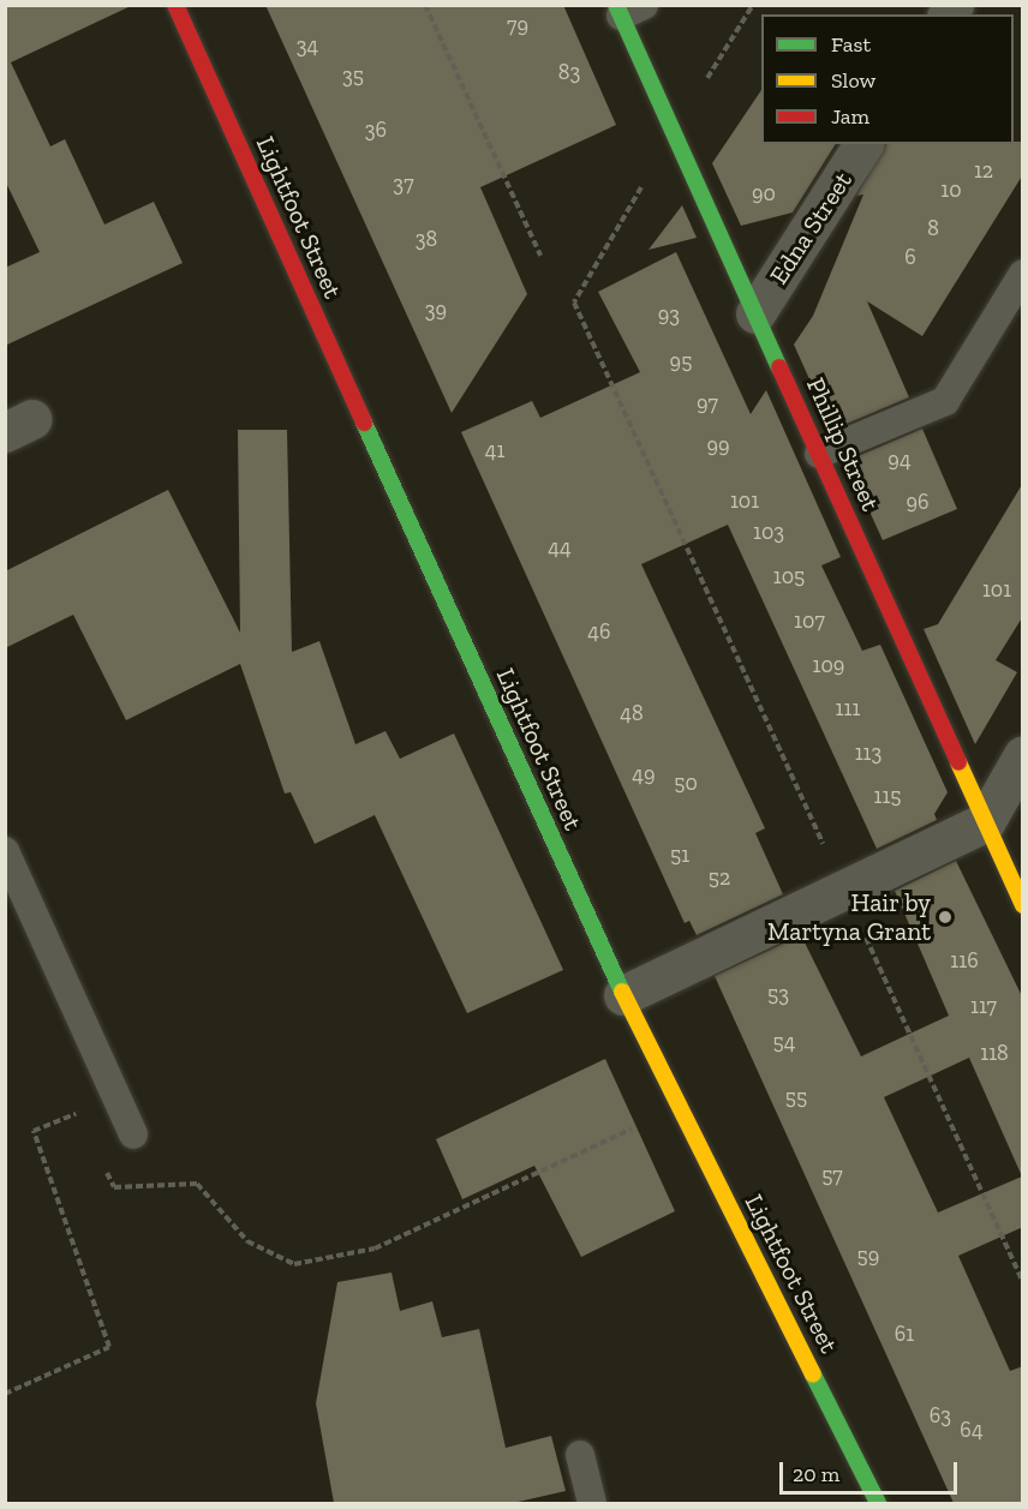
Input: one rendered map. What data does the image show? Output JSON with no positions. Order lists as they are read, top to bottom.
{
  "streets": {
    "street": ["Lightfoot Street", "Edna Street", "Phillip Street"]
  },
  "crossings": [
    ["Edna Street", "Phillip Street"]
  ],
  "places": ["Hair by Martyna Grant"],
  "house_numbers": [
    "79",
    "34",
    "83",
    "35",
    "36",
    "12",
    "37",
    "10",
    "90",
    "8",
    "38",
    "6",
    "39",
    "93",
    "95",
    "97",
    "99",
    "41",
    "94",
    "101",
    "96",
    "103",
    "44",
    "105",
    "101",
    "107",
    "46",
    "109",
    "111",
    "48",
    "113",
    "49",
    "50",
    "115",
    "51",
    "52",
    "116",
    "53",
    "117",
    "54",
    "118",
    "55",
    "57",
    "59",
    "61",
    "63",
    "64"
  ],
  "legend": ["Fast", "Slow", "Jam"],
  "scale_bar": "20 m"
}
